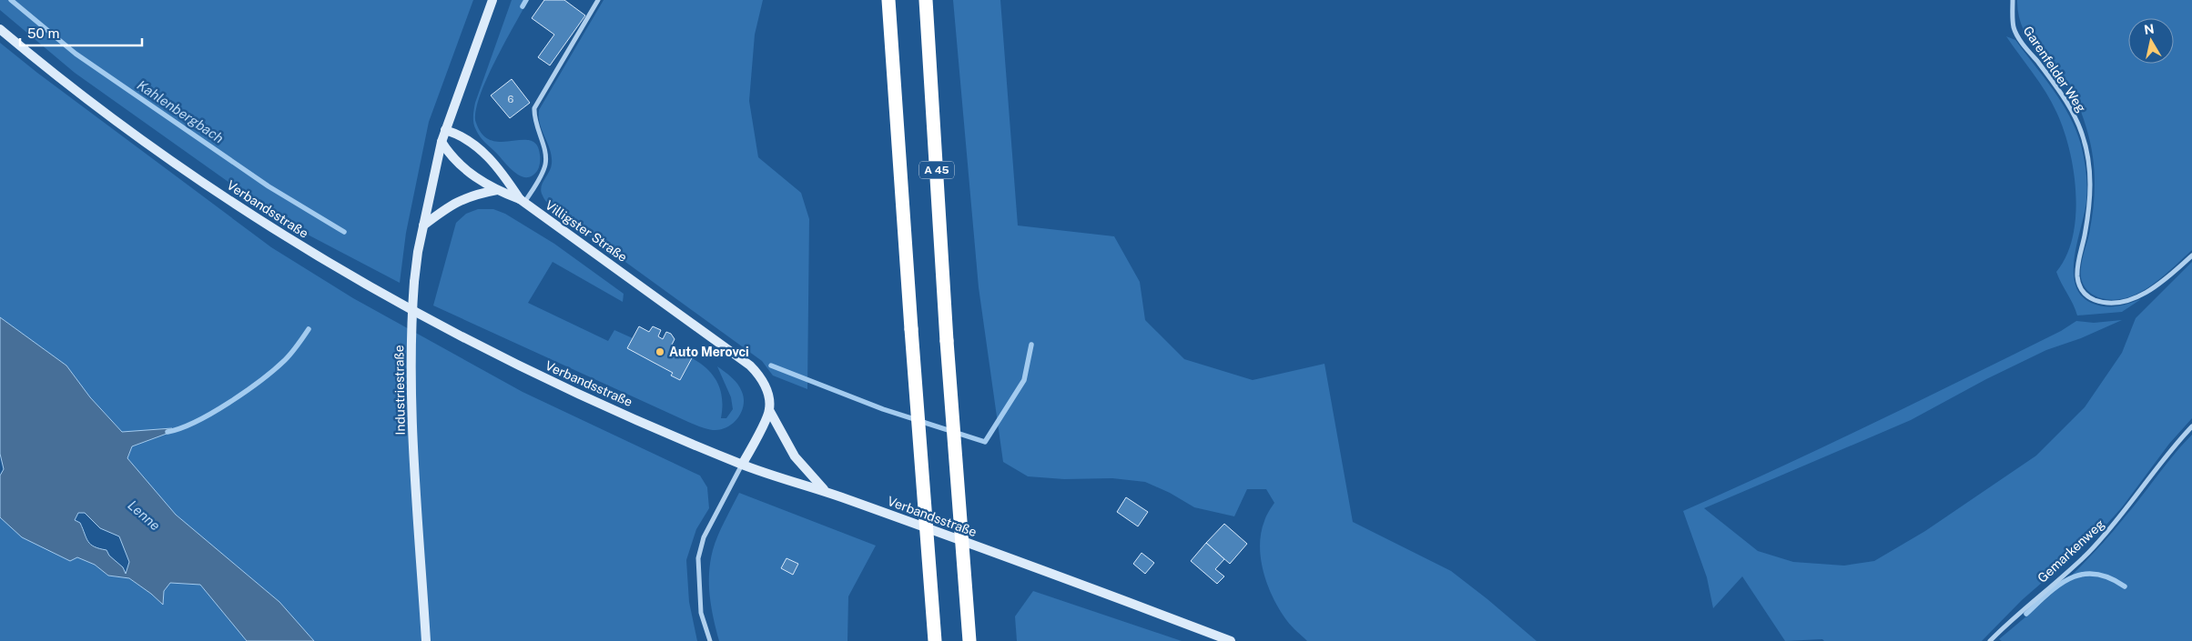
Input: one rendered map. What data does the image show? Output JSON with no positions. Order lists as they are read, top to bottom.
{
  "streets": {
    "highway": ["A 45"],
    "main road": ["Verbandsstraße", "Villigster Straße", "Industriestraße"],
    "street": ["Garenfelder Weg", "Gemarkenweg"]
  },
  "crossings": [
    ["Verbandsstraße", "Villigster Straße"],
    ["Villigster Straße", "Industriestraße"]
  ],
  "water": ["Kahlenbergbach", "Lenne"],
  "places": ["Auto Merovci"],
  "house_numbers": ["6"],
  "scale_bar": "50 m",
  "north": "top"
}
